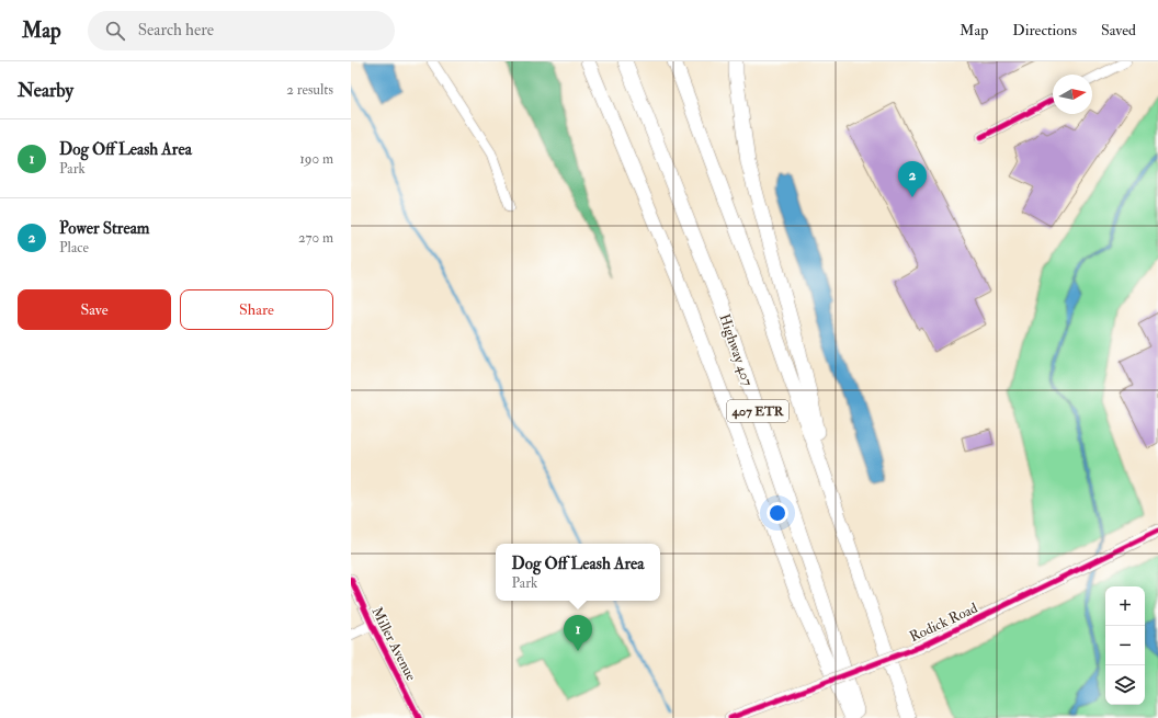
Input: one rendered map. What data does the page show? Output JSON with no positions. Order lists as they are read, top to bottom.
{
  "streets": {
    "highway": ["Highway 407", "407 ETR"],
    "main road": ["Rodick Road"],
    "street": ["Miller Avenue"]
  },
  "north": "right",
  "page": {
    "header": "Map",
    "search": "Search here",
    "nav": ["Map", "Directions", "Saved"],
    "heading": ["Nearby", "2 results"],
    "list": [
      {
        "mark": "1",
        "name": "Dog Off Leash Area",
        "note": "Park",
        "value": "190 m"
      },
      {
        "mark": "2",
        "name": "Power Stream",
        "note": "Place",
        "value": "270 m"
      }
    ],
    "pins": ["2", "1"],
    "buttons": ["Save", "Share"],
    "popup": ["Dog Off Leash Area", "Park"],
    "map_buttons": ["+", "−"]
  }
}
